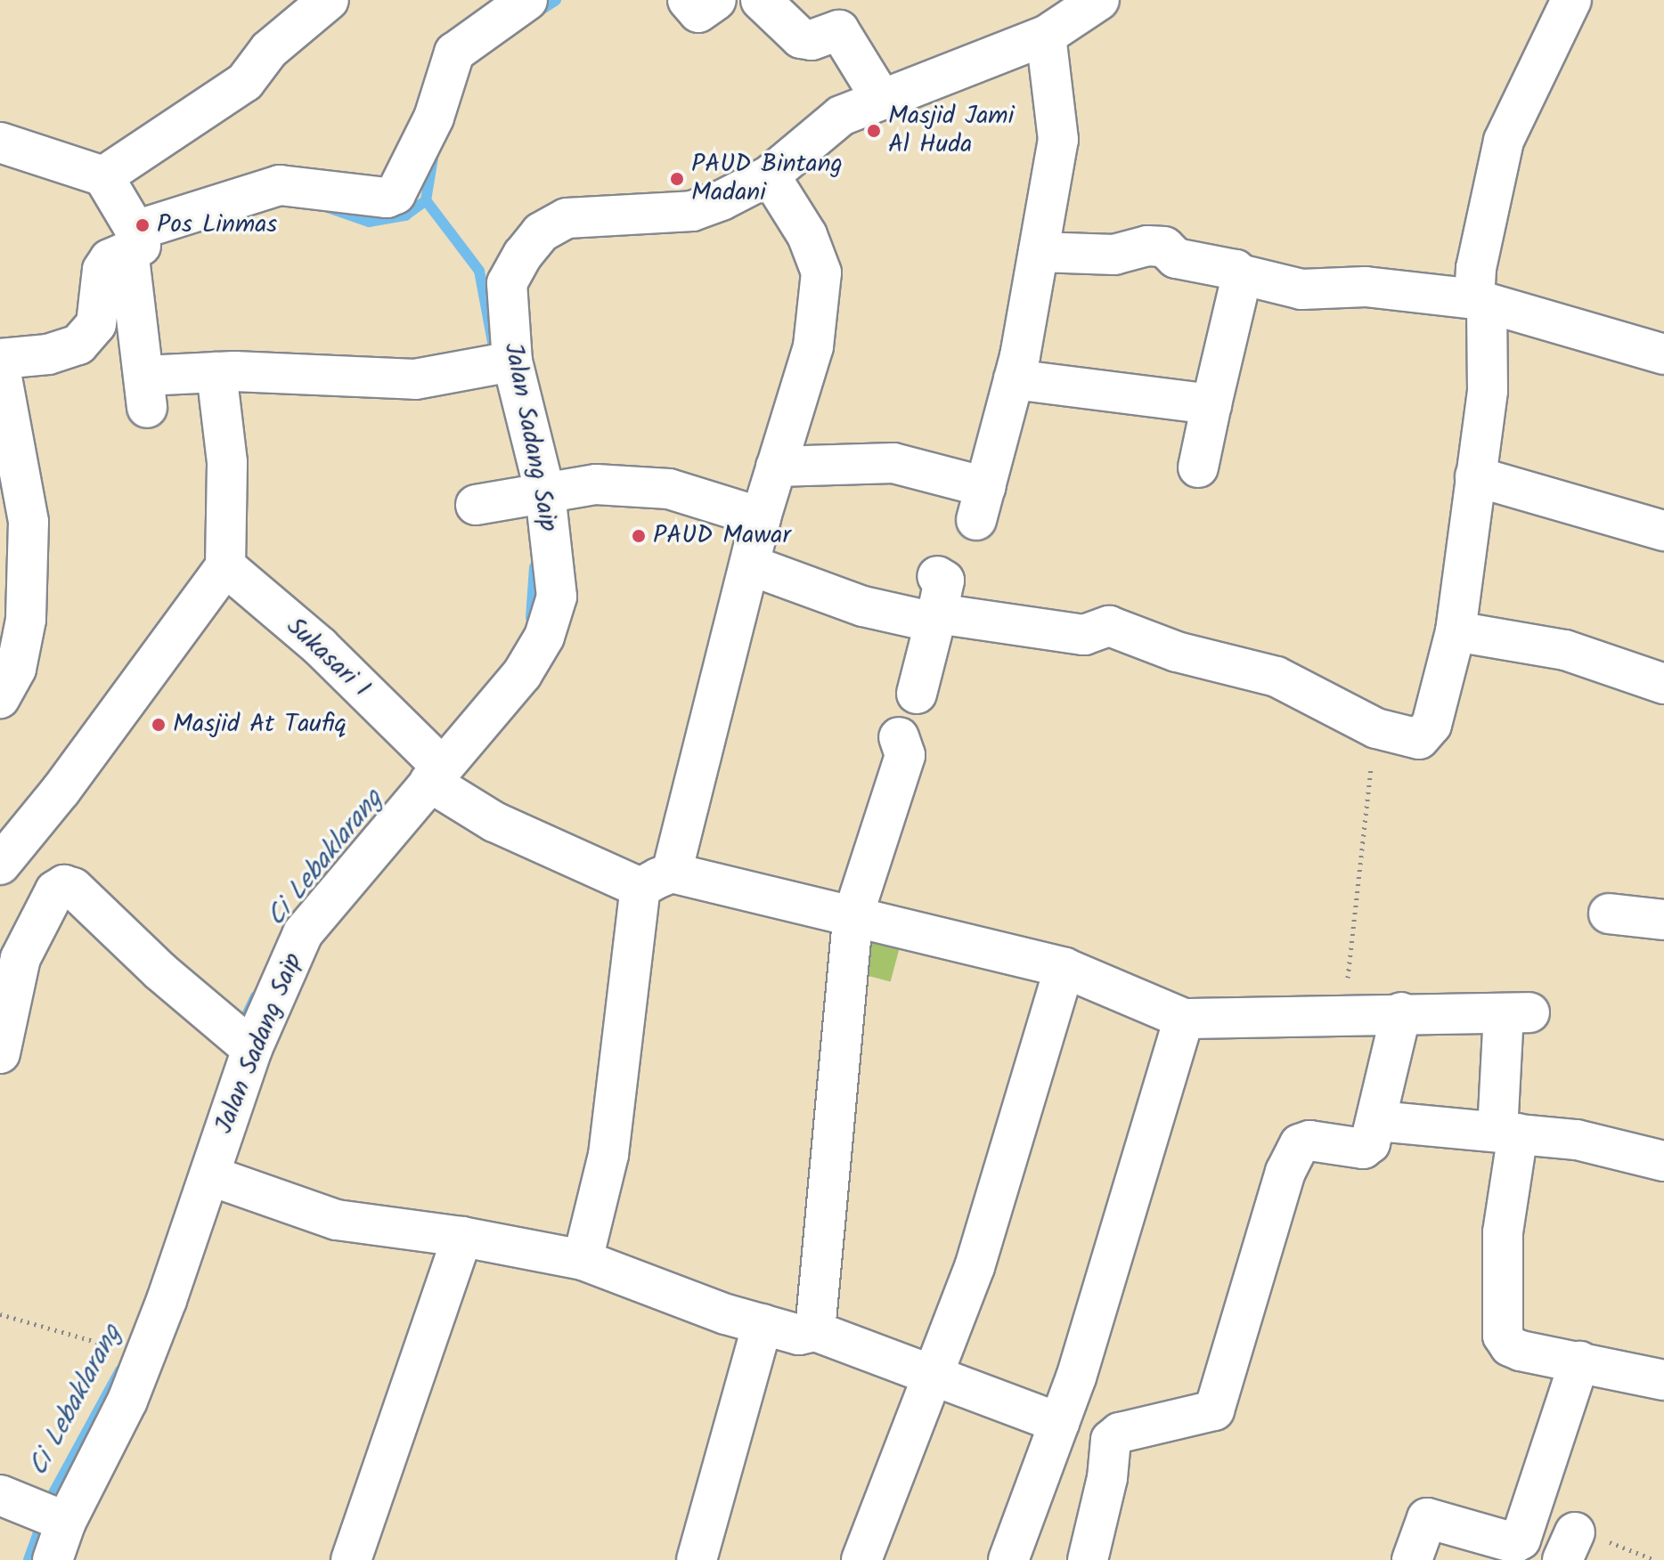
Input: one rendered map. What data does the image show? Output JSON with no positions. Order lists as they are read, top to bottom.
{
  "streets": {
    "street": ["Jalan Sadang Saip", "Sukasari I"]
  },
  "crossings": [
    ["Jalan Sadang Saip", "Sukasari I"]
  ],
  "water": ["Ci Lebaklarang"],
  "places": [
    "Masjid Jami Al Huda",
    "PAUD Bintang Madani",
    "Pos Linmas",
    "PAUD Mawar",
    "Masjid At Taufiq"
  ]
}
